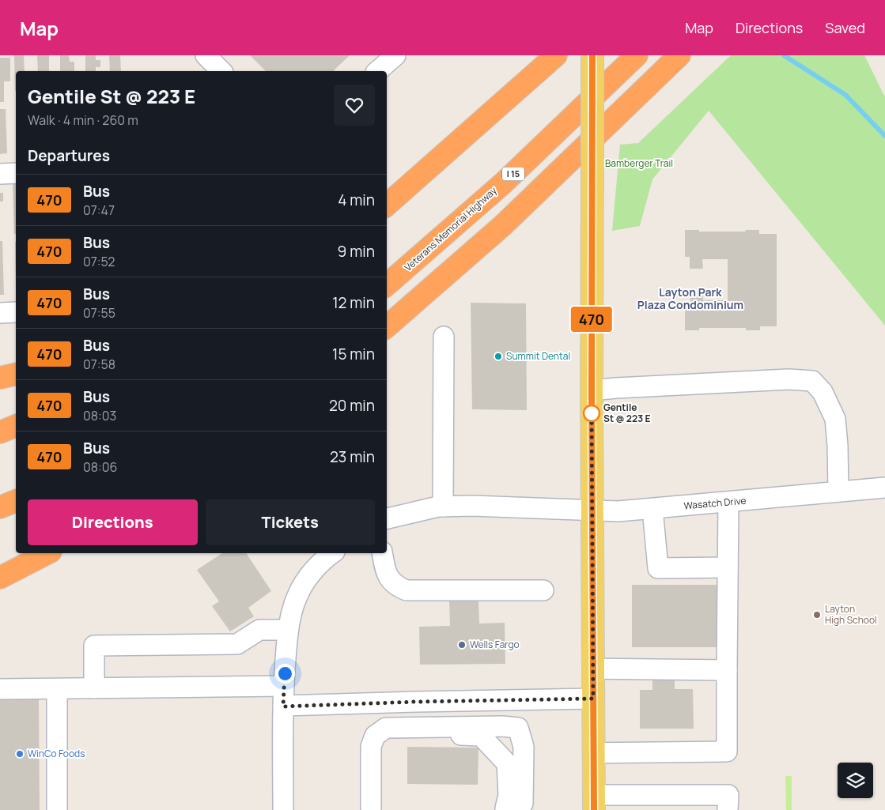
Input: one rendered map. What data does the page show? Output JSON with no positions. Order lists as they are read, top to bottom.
{
  "streets": {
    "highway": ["I 15", "Veterans Memorial Highway"],
    "street": ["Wasatch Drive"]
  },
  "districts": ["Layton Park Plaza Condominium"],
  "parks": ["Bamberger Trail"],
  "places": [
    "Summit Dental",
    "Gentile St @ 223 E",
    "Layton High School",
    "Wells Fargo",
    "WinCo Foods"
  ],
  "lines": ["bus line 470"],
  "page": {
    "header": "Map",
    "nav": ["Map", "Directions", "Saved"],
    "on_map": "470",
    "heading": [
      ["Gentile St @ 223 E", "Walk · 4 min · 260 m"],
      "Departures"
    ],
    "list": [
      {
        "mark": "470",
        "name": "Bus",
        "note": "07:47",
        "value": "4 min"
      },
      {
        "mark": "470",
        "name": "Bus",
        "note": "07:52",
        "value": "9 min"
      },
      {
        "mark": "470",
        "name": "Bus",
        "note": "07:55",
        "value": "12 min"
      },
      {
        "mark": "470",
        "name": "Bus",
        "note": "07:58",
        "value": "15 min"
      },
      {
        "mark": "470",
        "name": "Bus",
        "note": "08:03",
        "value": "20 min"
      },
      {
        "mark": "470",
        "name": "Bus",
        "note": "08:06",
        "value": "23 min"
      }
    ],
    "buttons": ["Directions", "Tickets"]
  }
}
